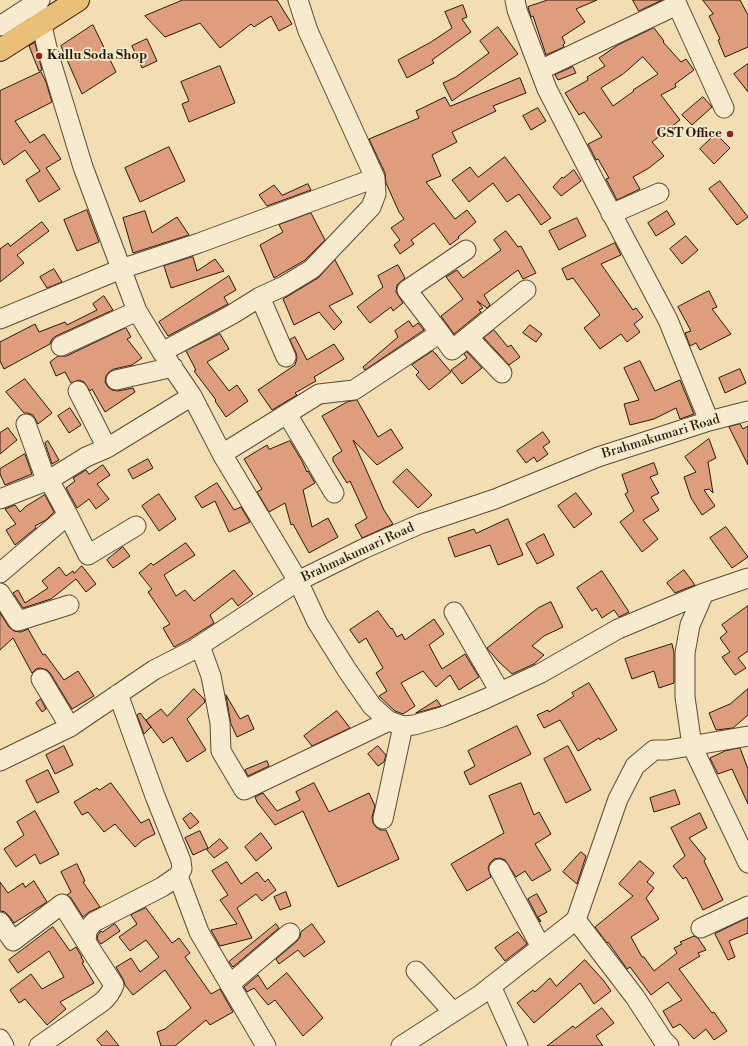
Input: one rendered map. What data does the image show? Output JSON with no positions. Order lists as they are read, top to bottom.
{
  "streets": {
    "street": ["Brahmakumari Road"]
  },
  "places": ["Kallu Soda Shop", "GST Office"]
}
